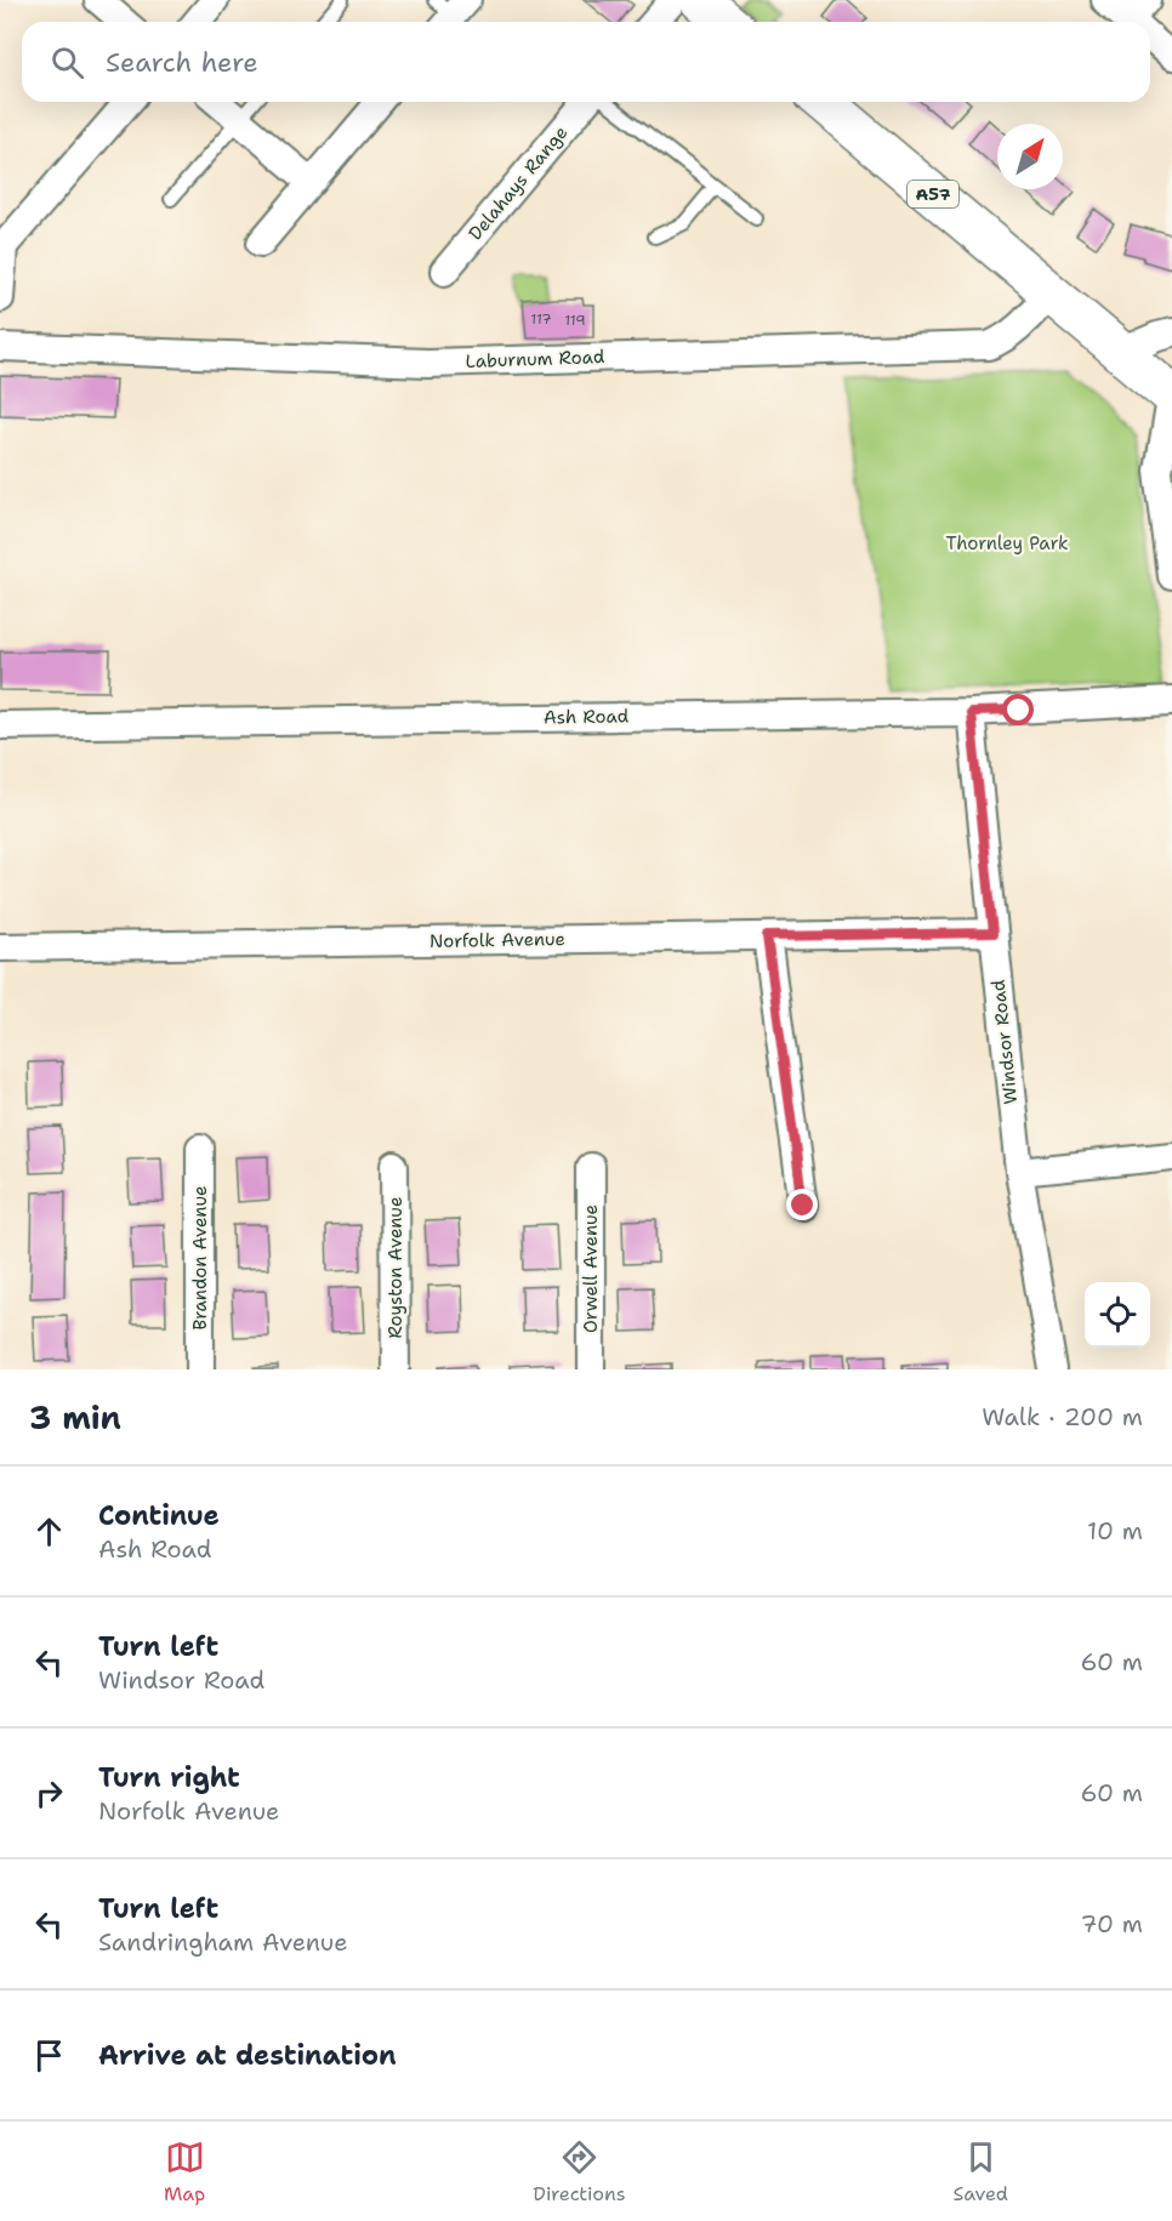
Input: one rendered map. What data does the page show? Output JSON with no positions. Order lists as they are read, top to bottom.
{
  "streets": {
    "highway": ["A57"],
    "street": [
      "Delahays Range",
      "Laburnum Road",
      "Ash Road",
      "Norfolk Avenue",
      "Windsor Road",
      "Brandon Avenue",
      "Royston Avenue",
      "Orwell Avenue"
    ]
  },
  "crossings": [
    ["A57", "Laburnum Road"],
    ["Ash Road", "Windsor Road"],
    ["Norfolk Avenue", "Windsor Road"]
  ],
  "parks": ["Thornley Park"],
  "house_numbers": ["117", "119"],
  "north": "top right",
  "page": {
    "search": "Search here",
    "heading": ["3 min", "Walk · 200 m"],
    "list": [
      ["Continue", "Ash Road", "10 m"],
      ["Turn left", "Windsor Road", "60 m"],
      ["Turn right", "Norfolk Avenue", "60 m"],
      ["Turn left", "Sandringham Avenue", "70 m"],
      "Arrive at destination"
    ],
    "nav": ["Map", "Directions", "Saved"]
  }
}
